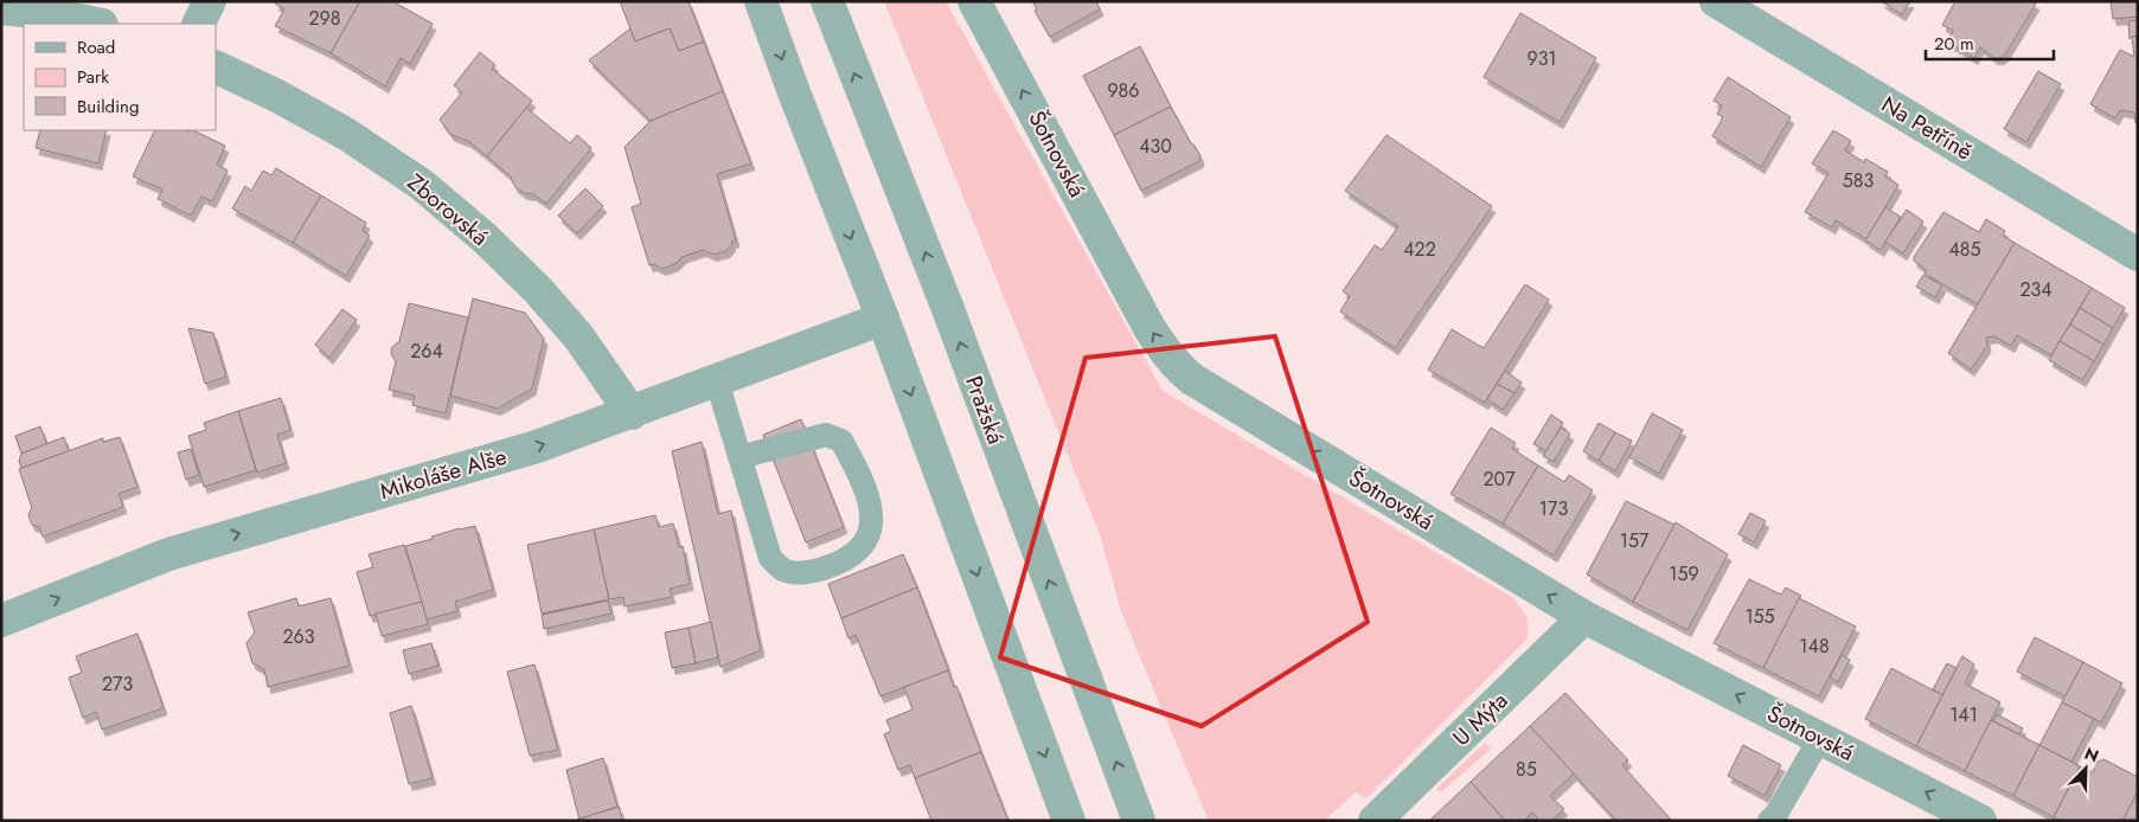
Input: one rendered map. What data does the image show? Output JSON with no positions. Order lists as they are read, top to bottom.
{
  "streets": {
    "street": [
      "Na Petříně",
      "Šotnovská",
      "Zborovská",
      "Pražská",
      "Mikoláše Alše",
      "U Mýta"
    ]
  },
  "crossings": [
    ["Šotnovská", "U Mýta"],
    ["Zborovská", "Mikoláše Alše"]
  ],
  "one_way": ["Šotnovská", "Mikoláše Alše"],
  "house_numbers": [
    "298",
    "931",
    "986",
    "430",
    "583",
    "422",
    "485",
    "234",
    "264",
    "207",
    "173",
    "157",
    "159",
    "155",
    "263",
    "148",
    "273",
    "141",
    "85"
  ],
  "legend": ["Road", "Park", "Building"],
  "scale_bar": "20 m",
  "north": "top right"
}
